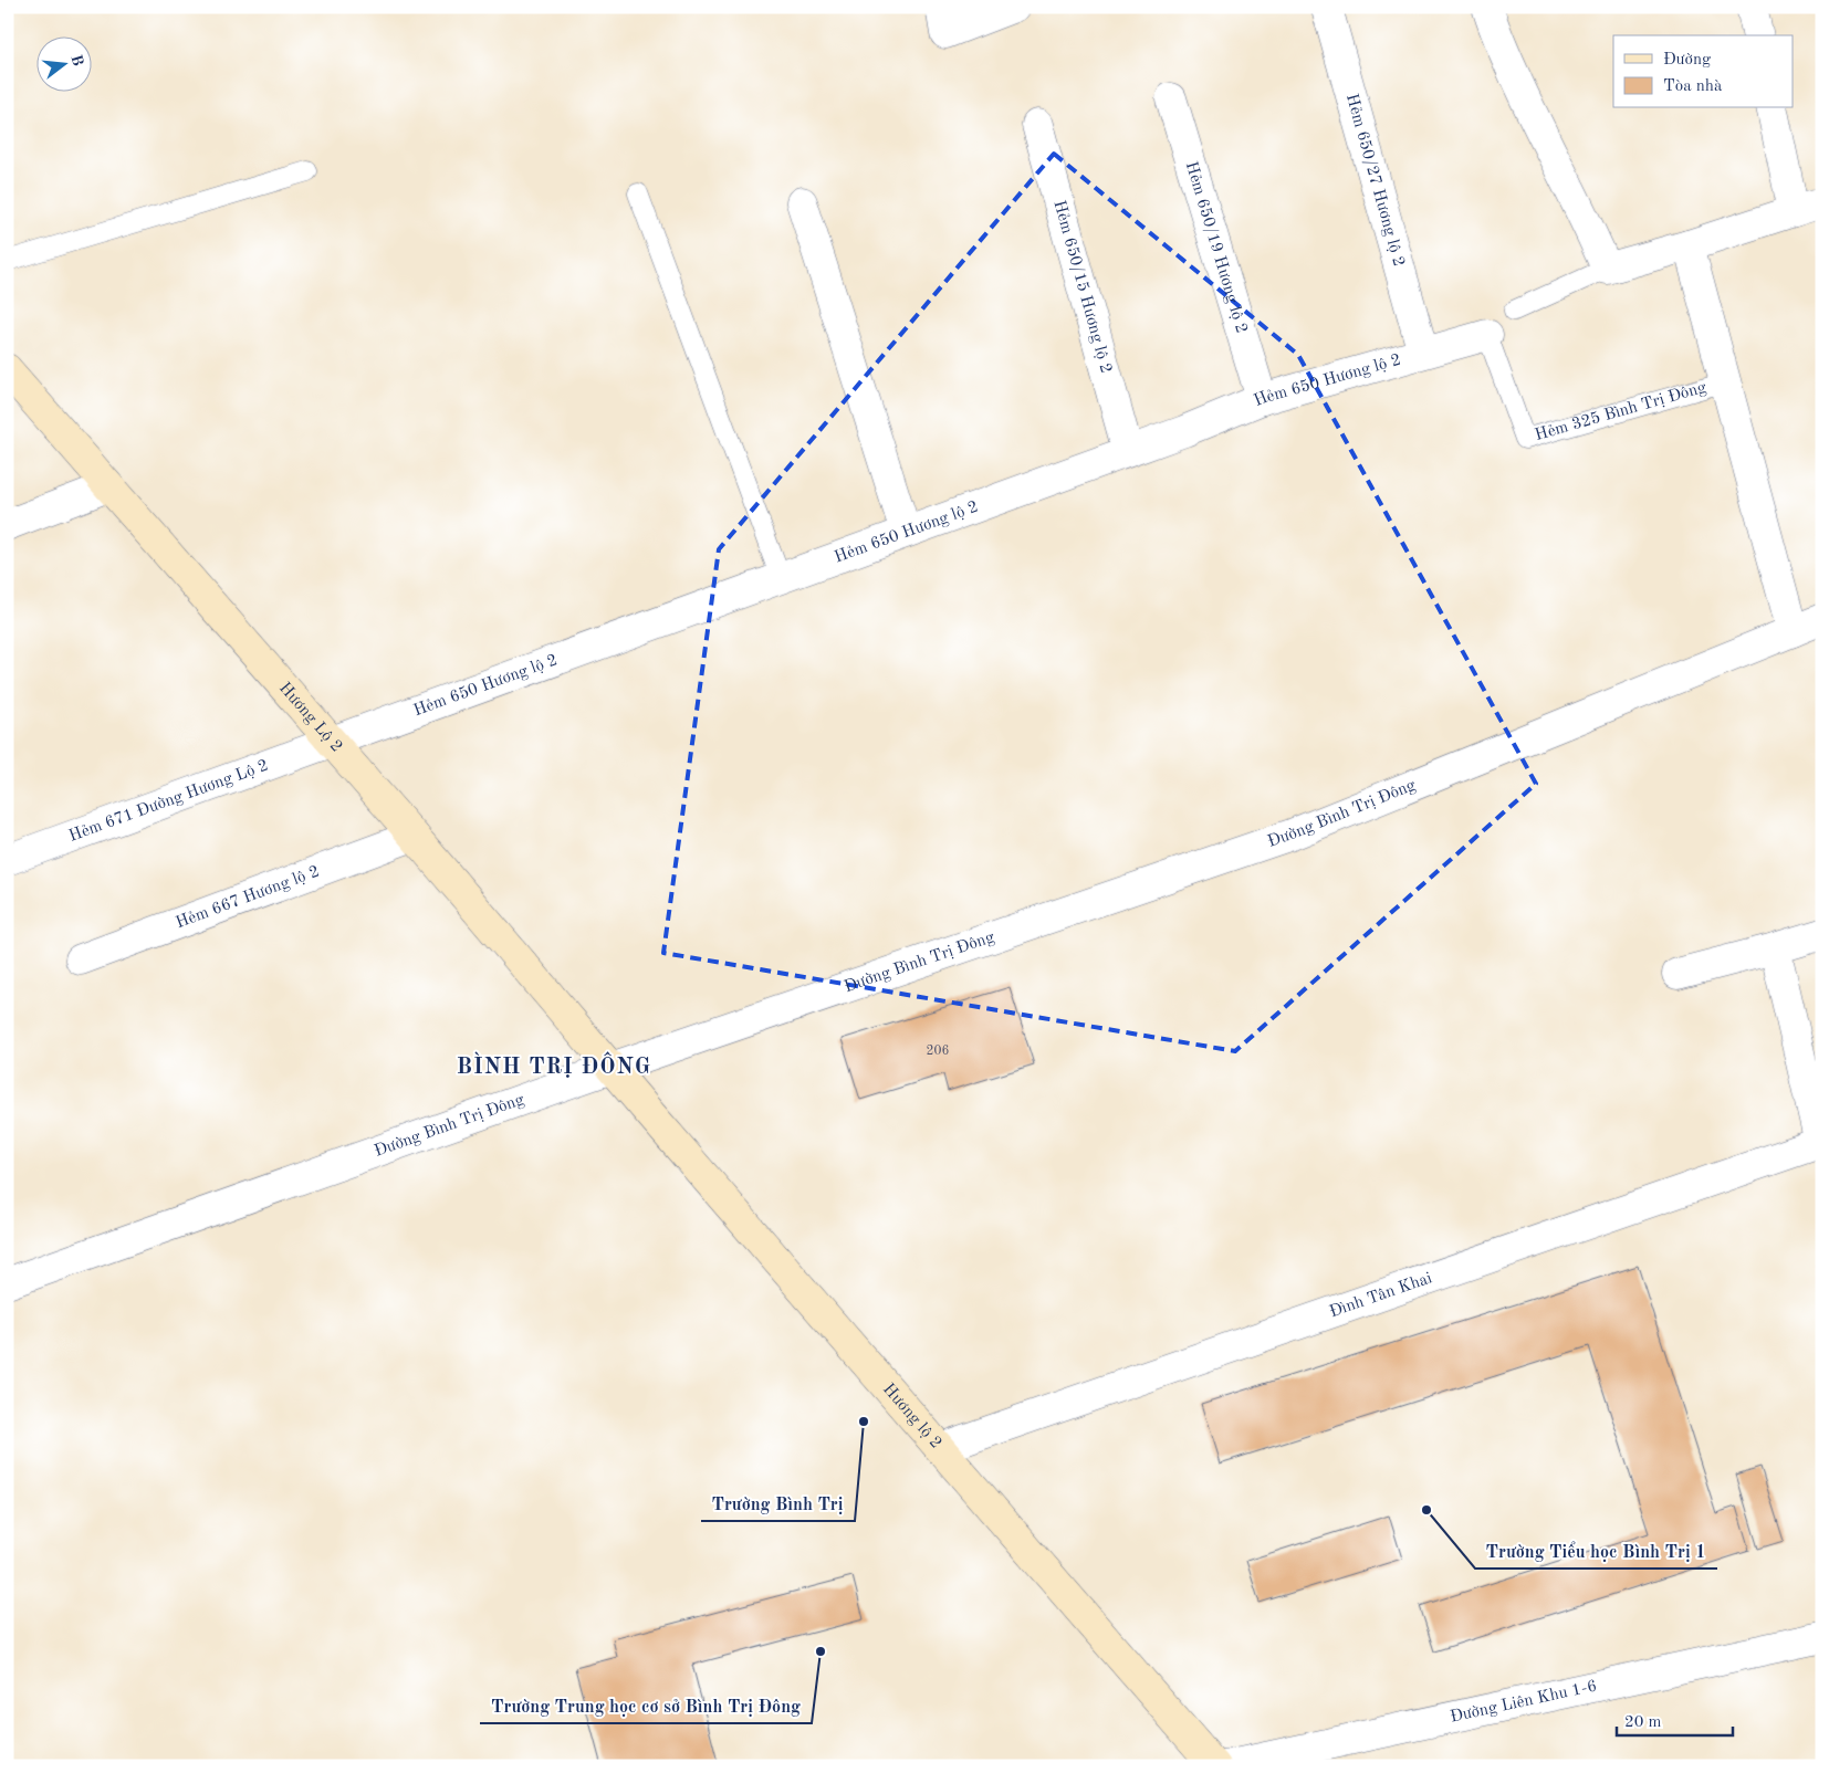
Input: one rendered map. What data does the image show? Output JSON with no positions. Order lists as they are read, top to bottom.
{
  "streets": {
    "main road": ["Hương Lộ 2", "Hương lộ 2"],
    "street": [
      "Hẻm 650/27 Hương lộ 2",
      "Hẻm 650/19 Hương lộ 2",
      "Hẻm 650/15 Hương lộ 2",
      "Hẻm 650 Hương lộ 2",
      "Hẻm 325 Bình Trị Đông",
      "Hẻm 671 Đường Hương Lộ 2",
      "Đường Bình Trị Đông",
      "Hẻm 667 Hương lộ 2",
      "Đình Tân Khai",
      "Đường Liên Khu 1-6"
    ]
  },
  "crossings": [
    ["Hẻm 650/27 Hương lộ 2", "Hẻm 650 Hương lộ 2"],
    ["Hẻm 650/19 Hương lộ 2", "Hẻm 650 Hương lộ 2"],
    ["Hẻm 650/15 Hương lộ 2", "Hẻm 650 Hương lộ 2"],
    ["Hẻm 650 Hương lộ 2", "Hẻm 325 Bình Trị Đông"],
    ["Hẻm 650 Hương lộ 2", "Hương Lộ 2"],
    ["Hẻm 650 Hương lộ 2", "Hẻm 671 Đường Hương Lộ 2"],
    ["Hẻm 325 Bình Trị Đông", "Đường Bình Trị Đông"],
    ["Hương Lộ 2", "Hẻm 671 Đường Hương Lộ 2"],
    ["Hương Lộ 2", "Đường Bình Trị Đông"],
    ["Hương Lộ 2", "Hẻm 667 Hương lộ 2"],
    ["Hương Lộ 2", "Hương lộ 2"],
    ["Đường Bình Trị Đông", "Hương lộ 2"],
    ["Đình Tân Khai", "Hương lộ 2"]
  ],
  "districts": ["BÌNH TRỊ ĐÔNG"],
  "places": ["Trường Bình Trị", "Trường Tiểu học Bình Trị 1", "Trường Trung học cơ sở Bình Trị Đông"],
  "house_numbers": ["206"],
  "legend": ["Đường", "Tòa nhà"],
  "scale_bar": "20 m",
  "north": "right"
}
